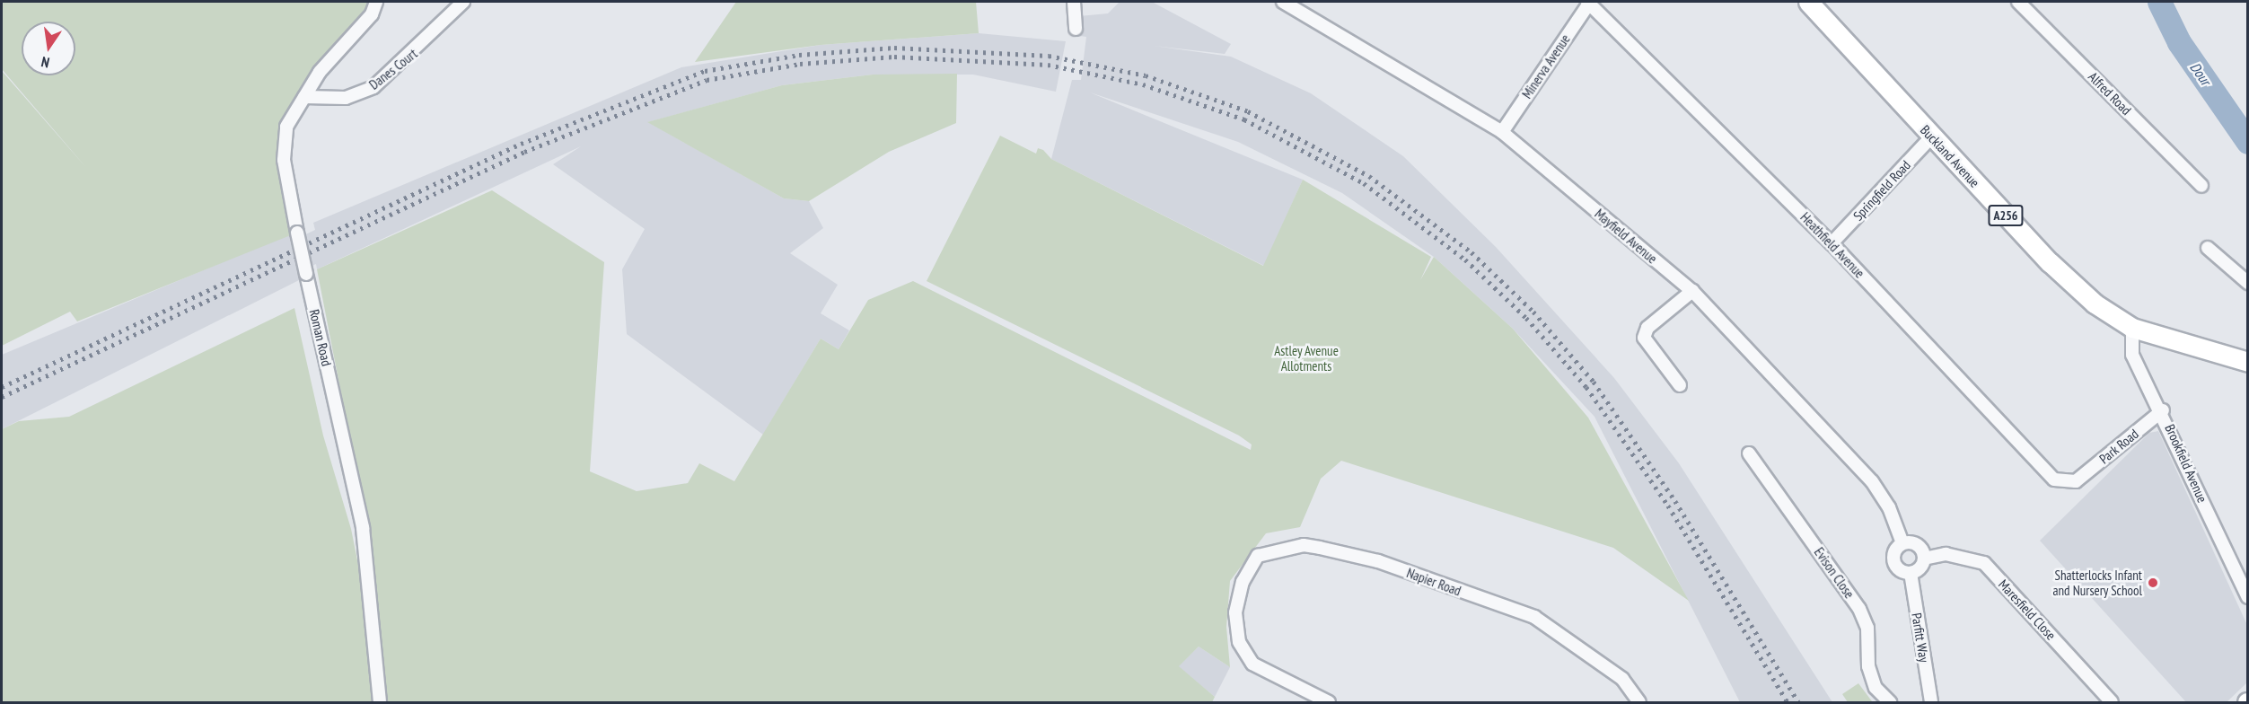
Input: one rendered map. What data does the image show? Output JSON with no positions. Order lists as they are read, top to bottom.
{
  "streets": {
    "main road": ["Buckland Avenue", "A256"],
    "street": [
      "Minerva Avenue",
      "Danes Court",
      "Alfred Road",
      "Springfield Road",
      "Mayfield Avenue",
      "Heathfield Avenue",
      "Roman Road",
      "Park Road",
      "Brookfield Avenue",
      "Evison Close",
      "Napier Road",
      "Maresfield Close",
      "Parfitt Way"
    ]
  },
  "crossings": [
    ["Minerva Avenue", "Mayfield Avenue"],
    ["Minerva Avenue", "Heathfield Avenue"],
    ["Danes Court", "Roman Road"],
    ["Buckland Avenue", "Springfield Road"],
    ["Buckland Avenue", "Brookfield Avenue"],
    ["Springfield Road", "Heathfield Avenue"],
    ["Mayfield Avenue", "Maresfield Close"],
    ["Mayfield Avenue", "Parfitt Way"],
    ["Heathfield Avenue", "Park Road"],
    ["Park Road", "Brookfield Avenue"],
    ["Maresfield Close", "Parfitt Way"]
  ],
  "water": ["Dour"],
  "parks": ["Astley Avenue Allotments"],
  "places": ["Shatterlocks Infant and Nursery School"],
  "north": "bottom"
}
